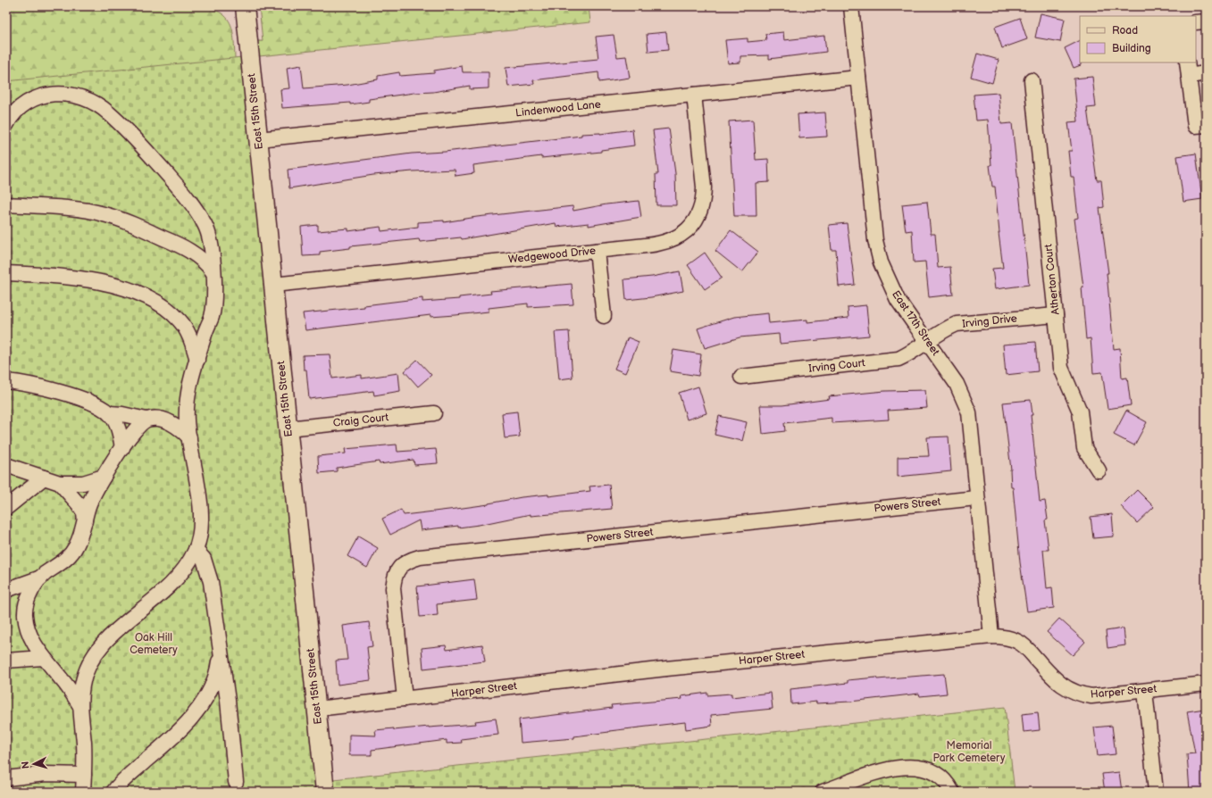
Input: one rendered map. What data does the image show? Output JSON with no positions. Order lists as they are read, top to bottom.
{
  "streets": {
    "main road": ["East 15th Street"],
    "street": [
      "Lindenwood Lane",
      "Wedgewood Drive",
      "Atherton Court",
      "Irving Drive",
      "East 17th Street",
      "Irving Court",
      "Craig Court",
      "Powers Street",
      "Harper Street"
    ]
  },
  "crossings": [
    ["Lindenwood Lane", "East 15th Street"],
    ["Lindenwood Lane", "Wedgewood Drive"],
    ["Lindenwood Lane", "East 17th Street"],
    ["East 15th Street", "Wedgewood Drive"],
    ["East 15th Street", "Craig Court"],
    ["East 15th Street", "Harper Street"],
    ["Atherton Court", "Irving Drive"],
    ["Irving Drive", "East 17th Street"],
    ["Irving Drive", "Irving Court"],
    ["East 17th Street", "Irving Court"],
    ["East 17th Street", "Powers Street"],
    ["East 17th Street", "Harper Street"],
    ["Powers Street", "Harper Street"]
  ],
  "parks": ["Oak Hill Cemetery", "Memorial Park Cemetery"],
  "legend": ["Road", "Building"],
  "north": "left"
}
